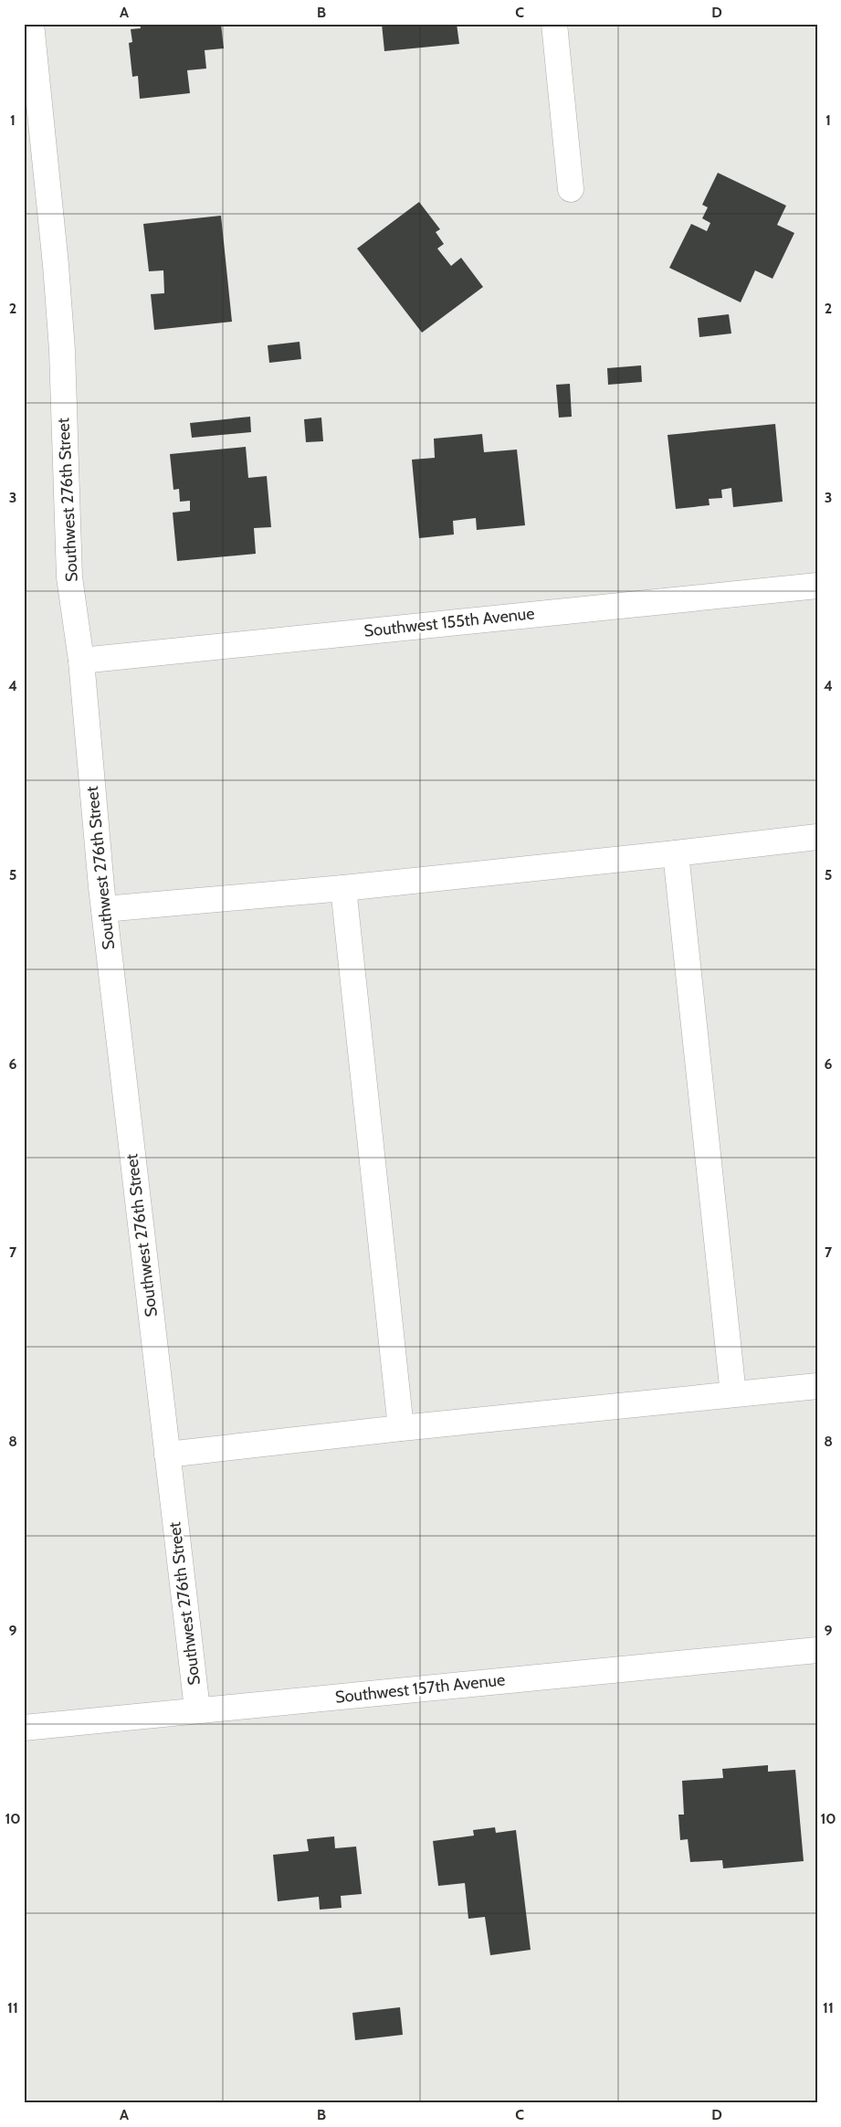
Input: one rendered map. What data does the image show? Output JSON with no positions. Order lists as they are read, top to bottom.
{
  "streets": {
    "street": ["Southwest 276th Street", "Southwest 155th Avenue", "Southwest 157th Avenue"]
  },
  "crossings": [
    ["Southwest 276th Street", "Southwest 155th Avenue"],
    ["Southwest 276th Street", "Southwest 157th Avenue"]
  ],
  "grid": {
    "columns": [
      "A",
      "B",
      "C",
      "D"
    ],
    "rows": [
      "1",
      "2",
      "3",
      "4",
      "5",
      "6",
      "7",
      "8",
      "9",
      "10",
      "11"
    ]
  }
}
